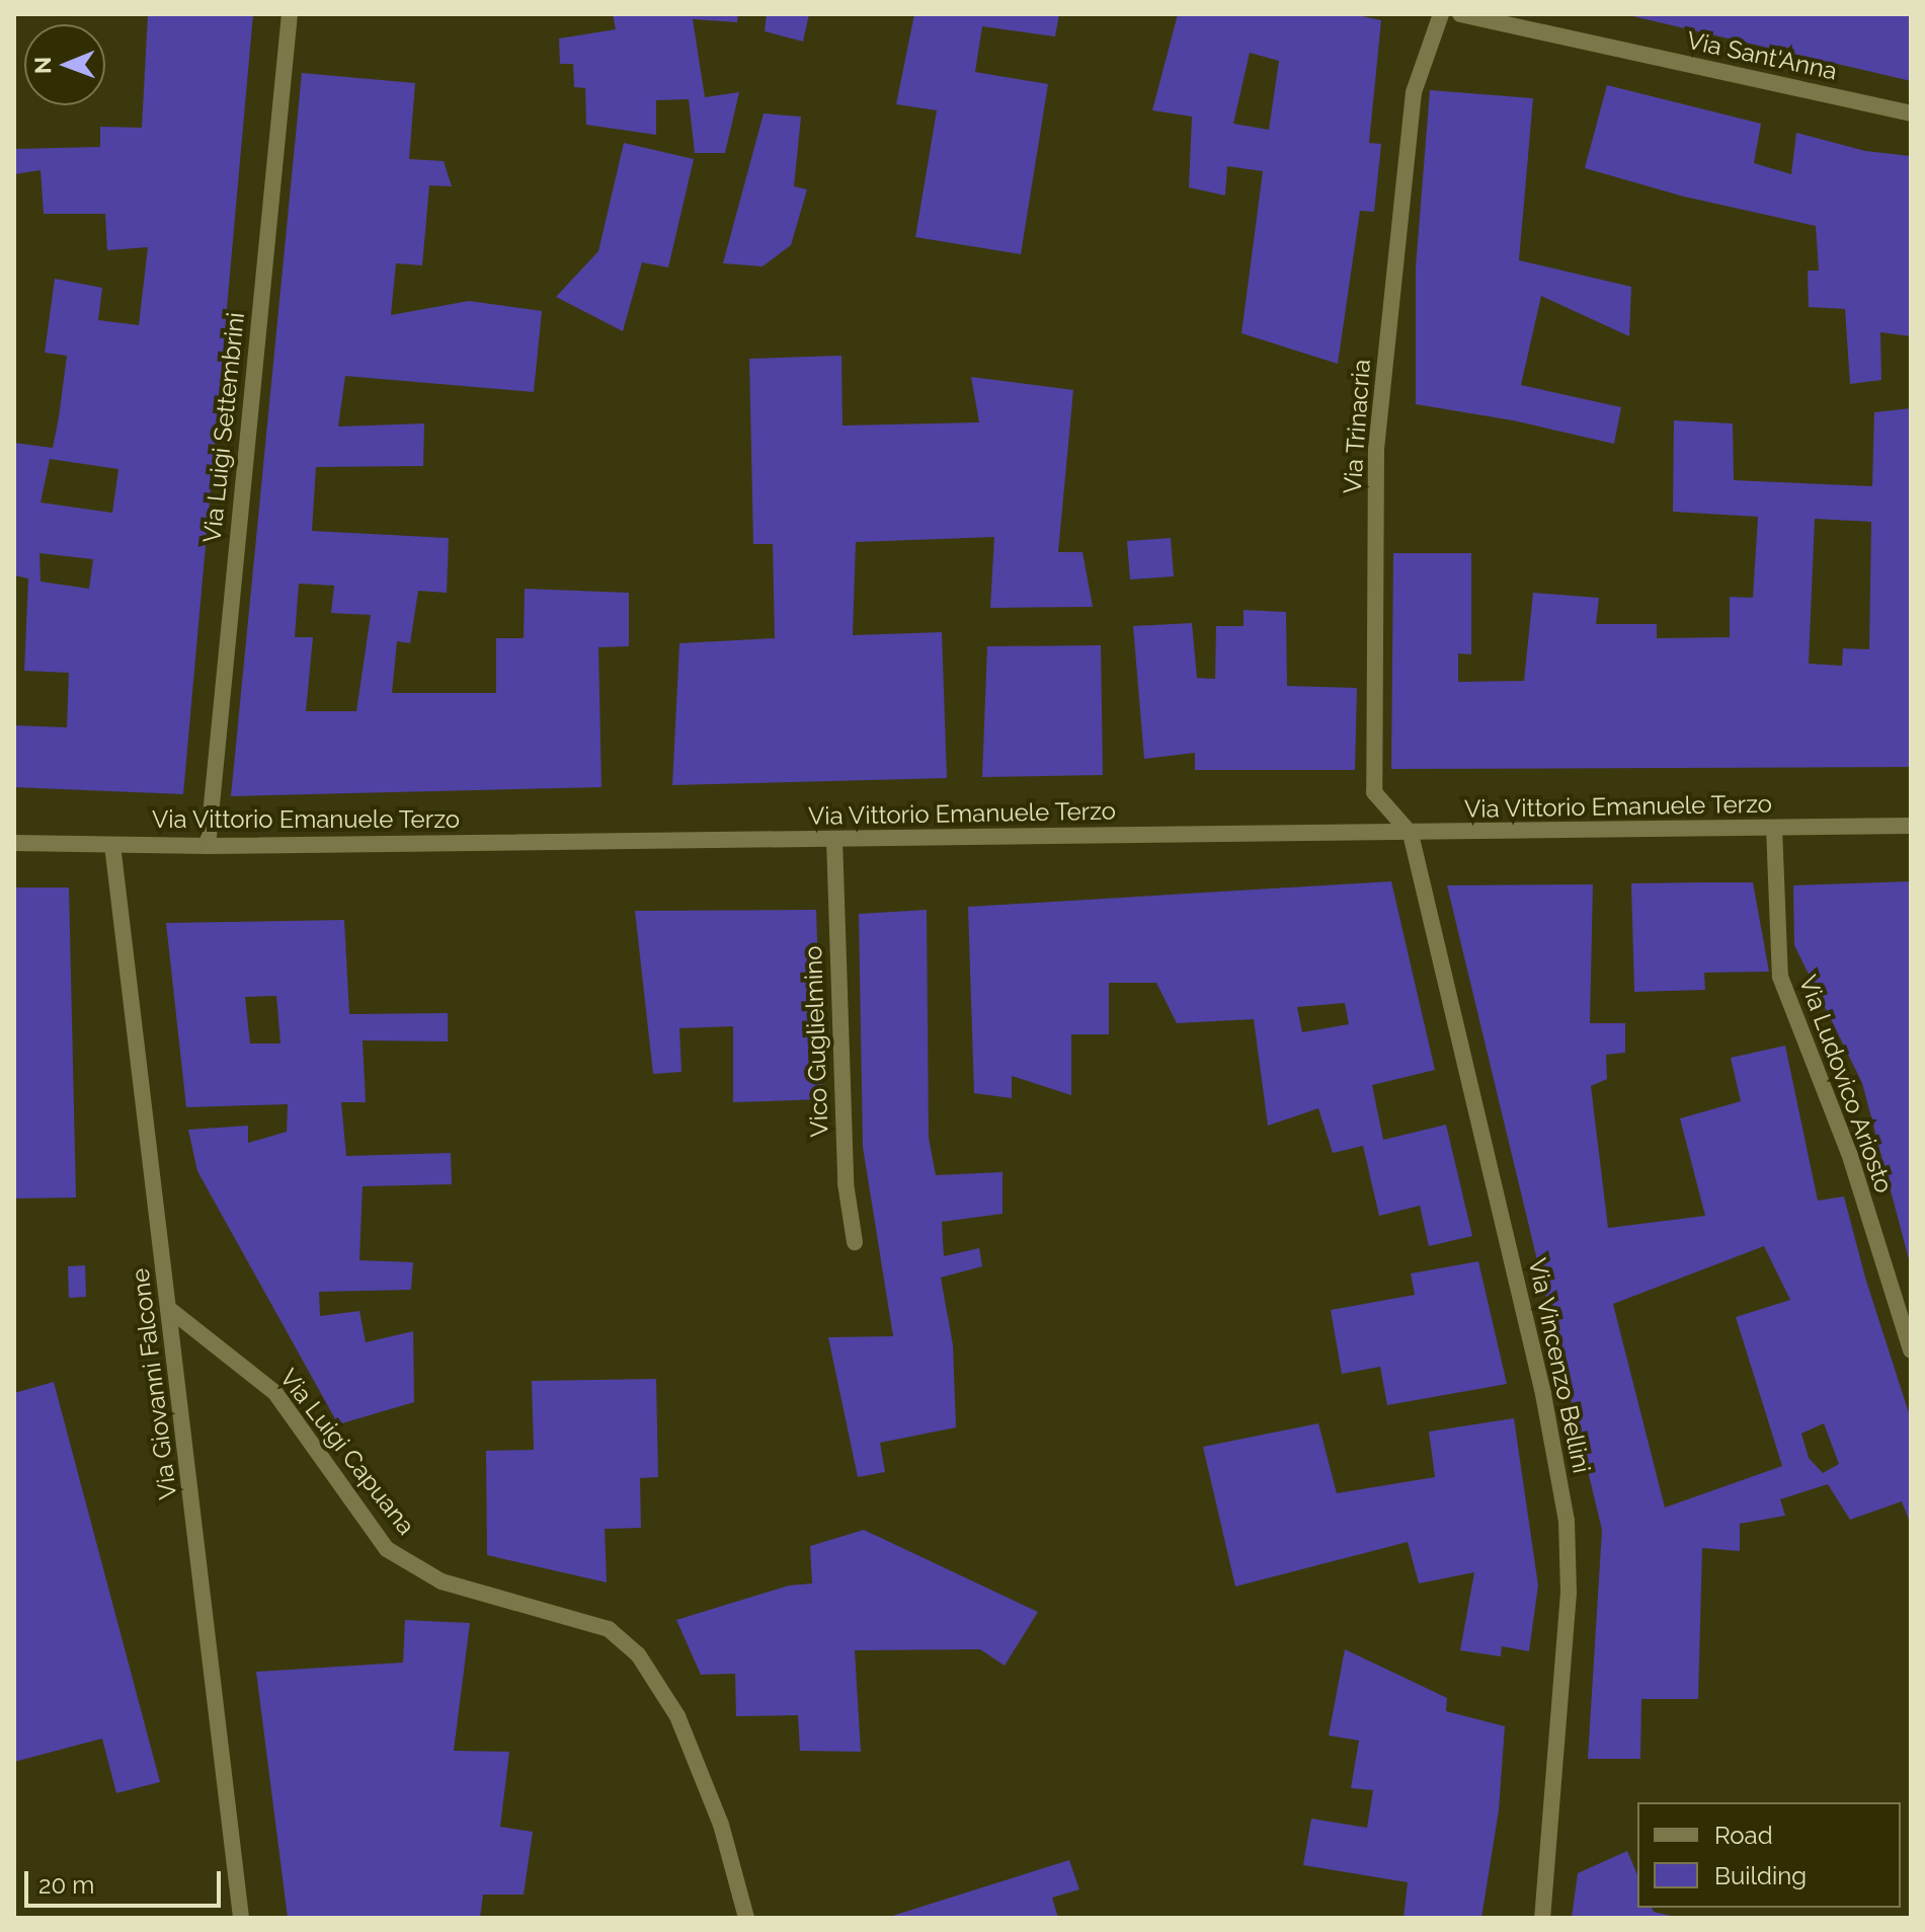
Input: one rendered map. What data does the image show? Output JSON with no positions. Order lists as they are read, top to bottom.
{
  "streets": {
    "street": [
      "Via Sant'Anna",
      "Via Trinacria",
      "Via Luigi Settembrini",
      "Via Vittorio Emanuele Terzo",
      "Vico Guglielmino",
      "Via Ludovico Ariosto",
      "Via Vincenzo Bellini",
      "Via Giovanni Falcone",
      "Via Luigi Capuana"
    ]
  },
  "crossings": [
    ["Via Trinacria", "Via Vittorio Emanuele Terzo"],
    ["Via Trinacria", "Via Vincenzo Bellini"],
    ["Via Luigi Settembrini", "Via Vittorio Emanuele Terzo"],
    ["Via Vittorio Emanuele Terzo", "Vico Guglielmino"],
    ["Via Vittorio Emanuele Terzo", "Via Ludovico Ariosto"],
    ["Via Vittorio Emanuele Terzo", "Via Vincenzo Bellini"],
    ["Via Vittorio Emanuele Terzo", "Via Giovanni Falcone"],
    ["Via Giovanni Falcone", "Via Luigi Capuana"]
  ],
  "legend": ["Road", "Building"],
  "scale_bar": "20 m",
  "north": "left"
}
